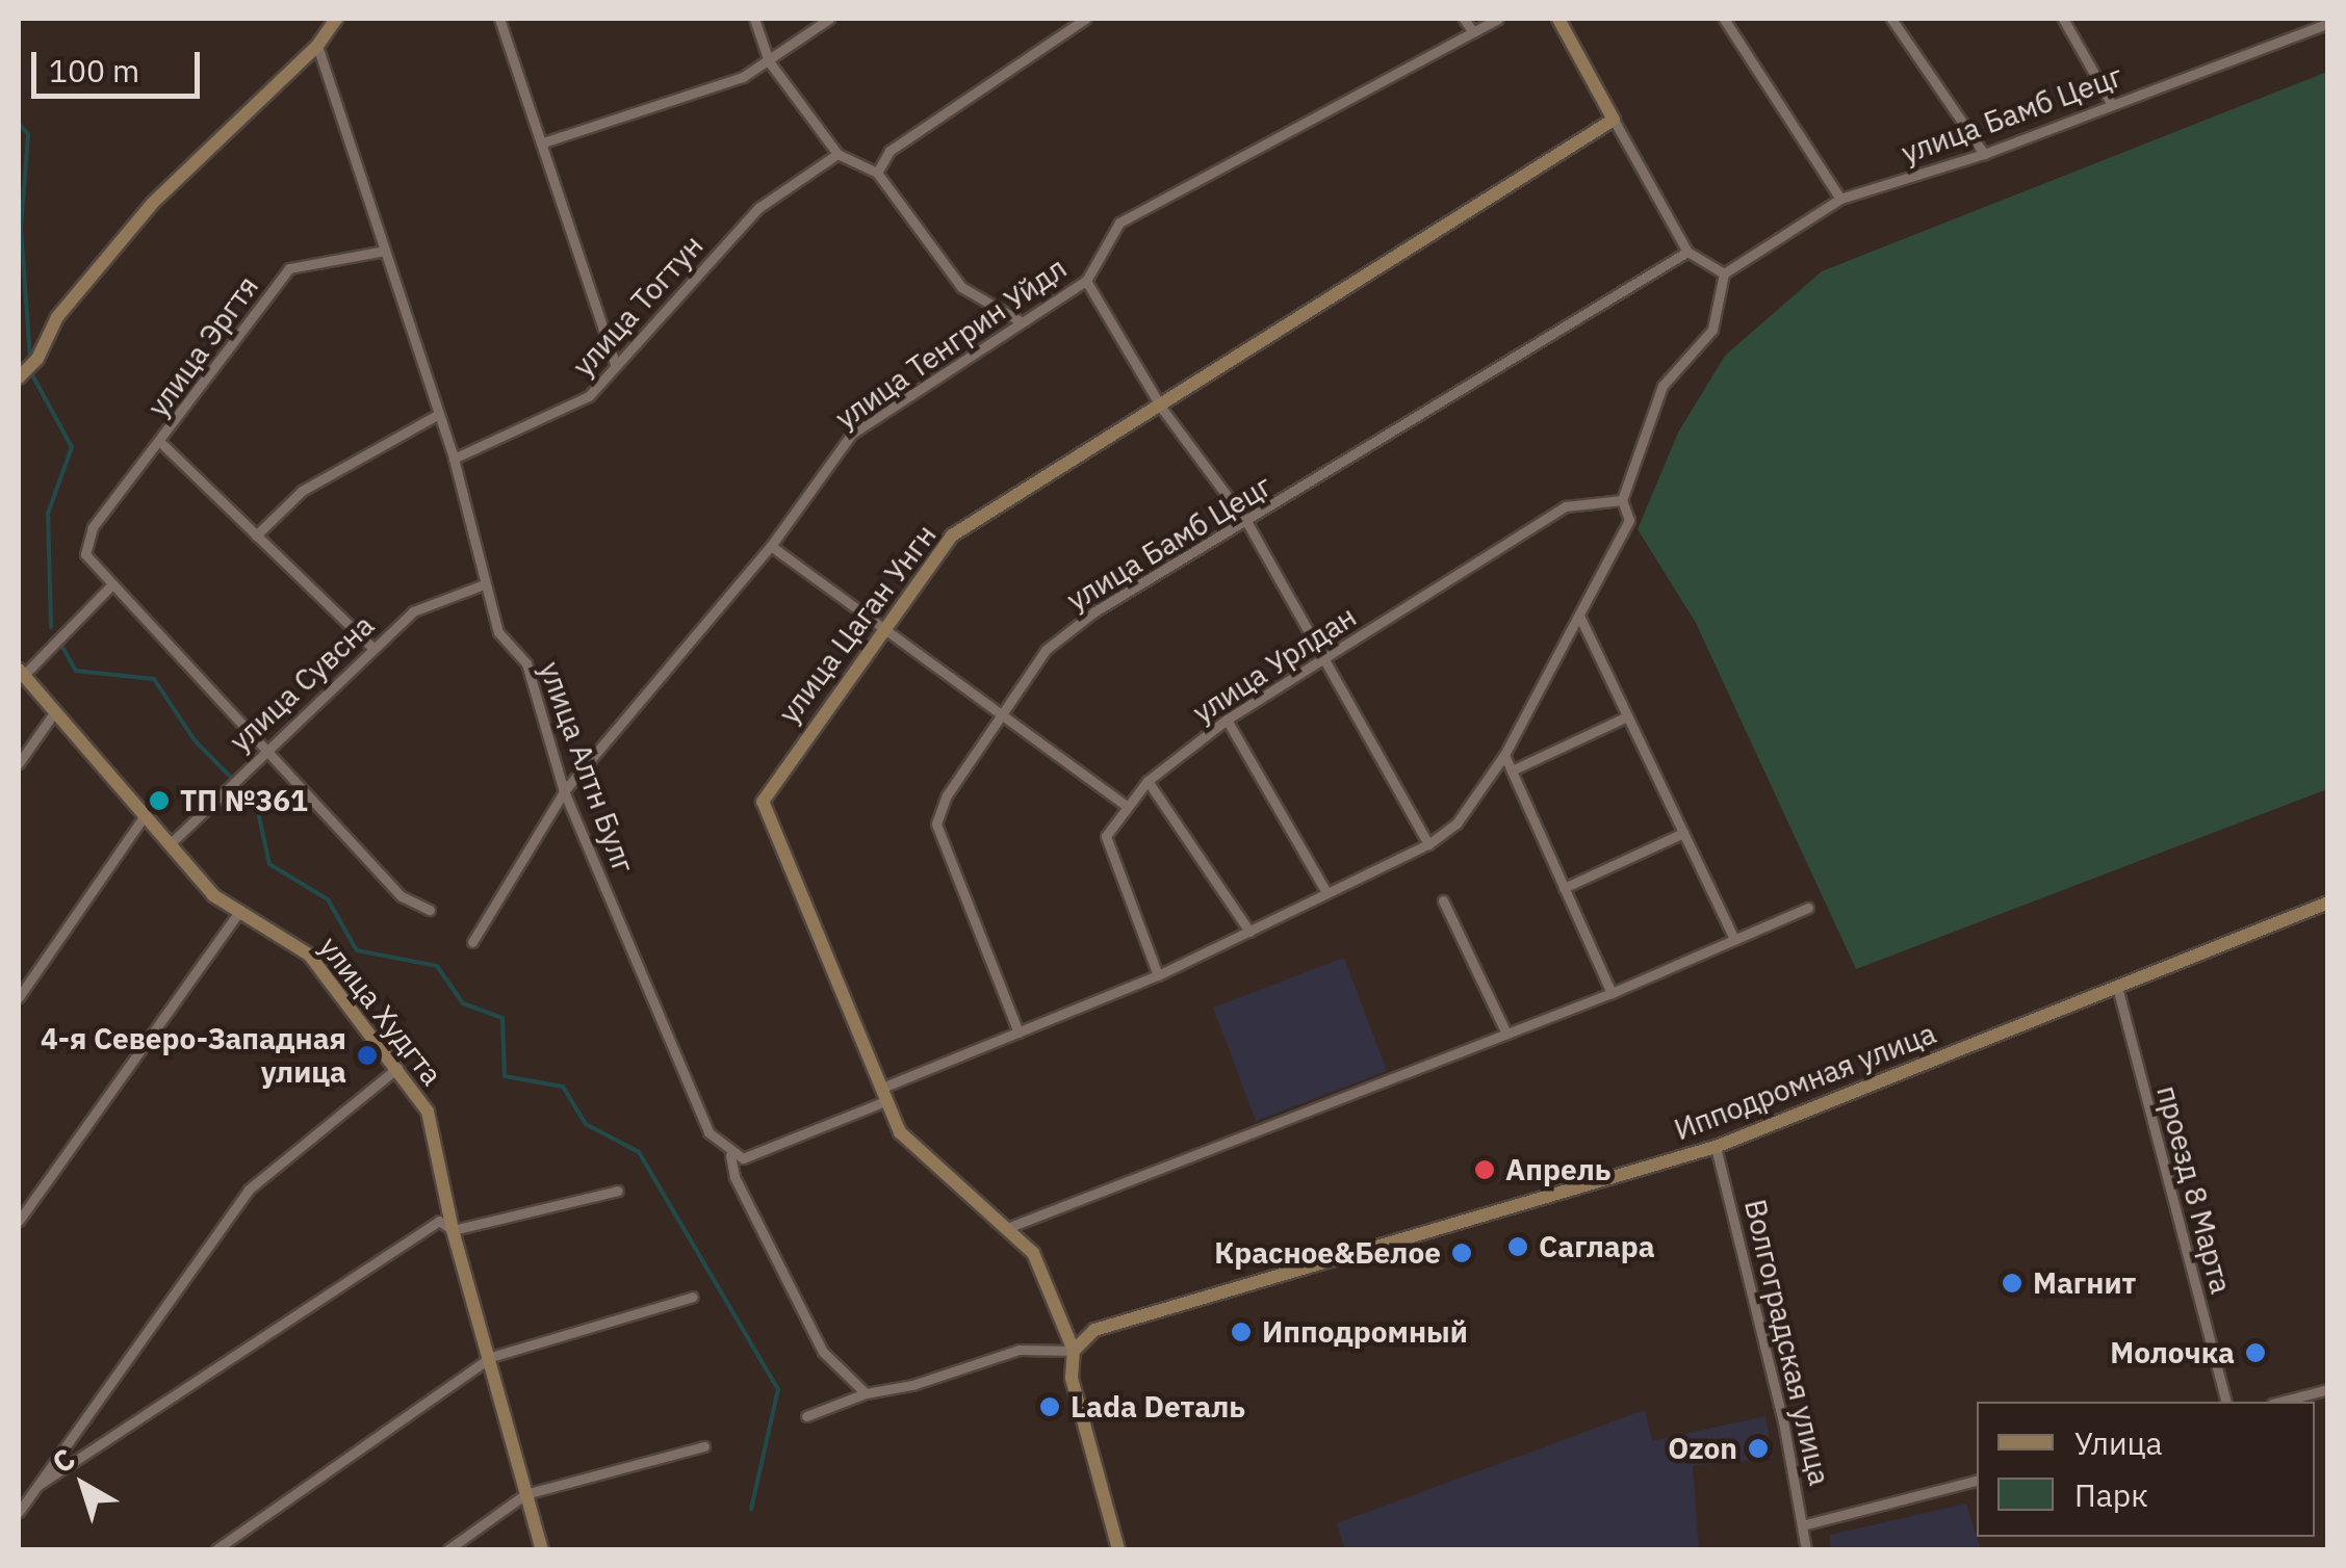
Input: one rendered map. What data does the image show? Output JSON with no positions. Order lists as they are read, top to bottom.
{
  "streets": {
    "street": [
      "улица Бамб Цецг",
      "улица Тогтун",
      "улица Тенгрин Уйдл",
      "улица Эргтя",
      "улица Цаган Унгн",
      "улица Урлдан",
      "улица Сувсна",
      "улица Алтн Булг",
      "улица Худгта",
      "Ипподромная улица",
      "проезд 8 Марта",
      "Волгоградская улица"
    ]
  },
  "crossings": [
    ["улица Тогтун", "улица Алтн Булг"],
    ["улица Тенгрин Уйдл", "улица Алтн Булг"],
    ["улица Эргтя", "улица Алтн Булг"],
    ["улица Цаган Унгн", "Ипподромная улица"],
    ["улица Сувсна", "улица Алтн Булг"],
    ["улица Сувсна", "улица Худгта"],
    ["Ипподромная улица", "проезд 8 Марта"],
    ["Ипподромная улица", "Волгоградская улица"]
  ],
  "places": [
    "ТП №361",
    "4-я Северо-Западная улица",
    "Апрель",
    "Саглара",
    "Красное&Белое",
    "Магнит",
    "Ипподромный",
    "Молочка",
    "Lada Dеталь",
    "Ozon"
  ],
  "legend": ["Улица", "Парк"],
  "scale_bar": "100 m",
  "north": "top left"
}
